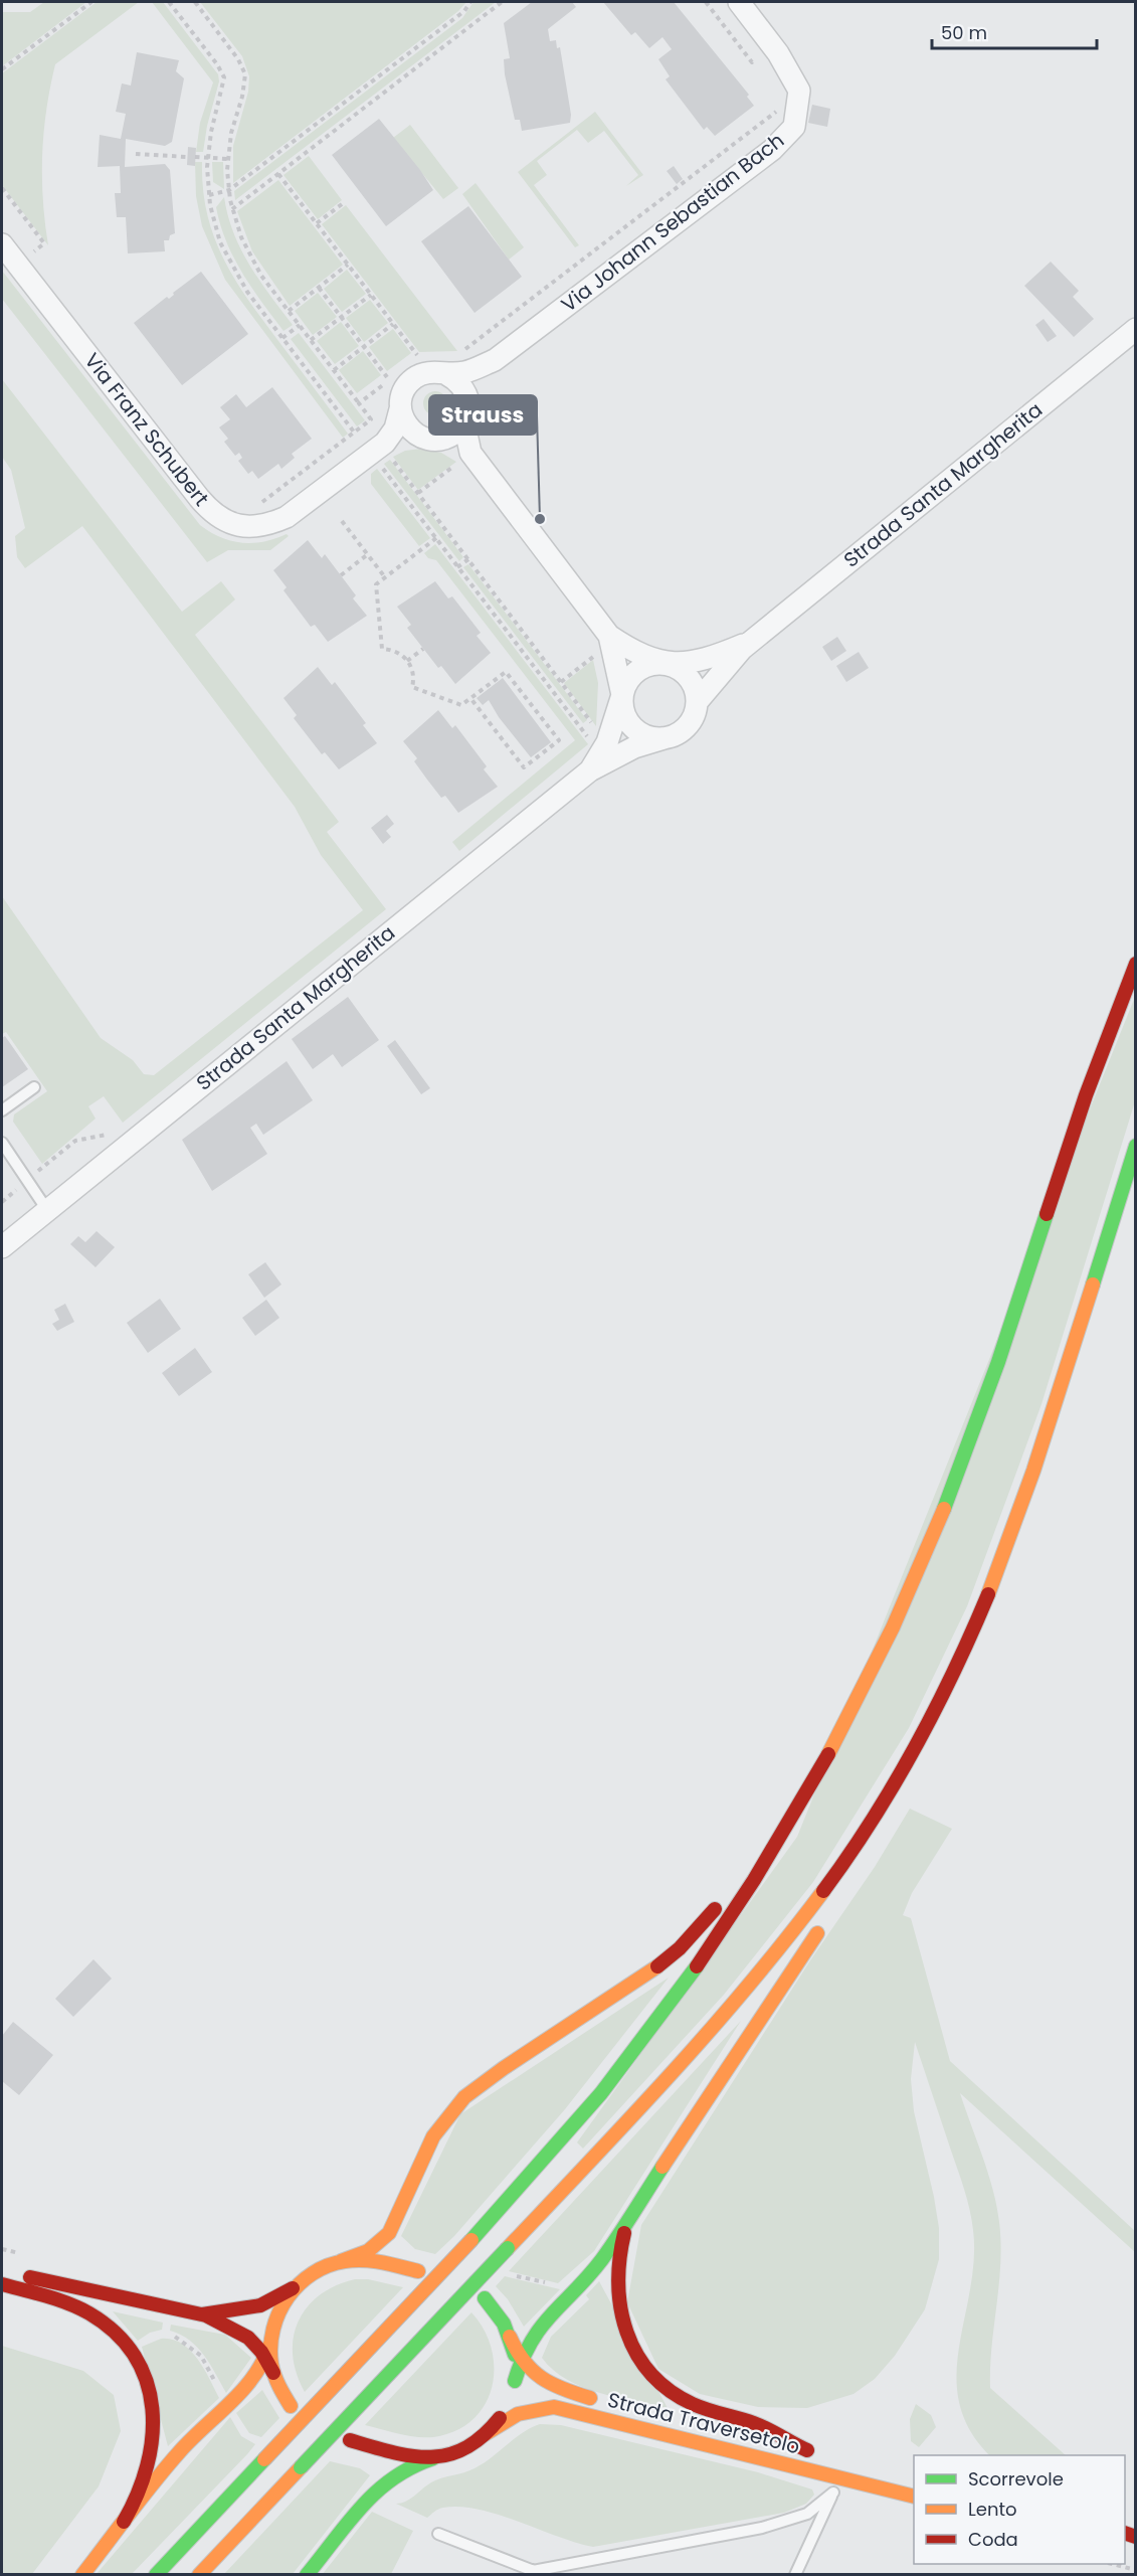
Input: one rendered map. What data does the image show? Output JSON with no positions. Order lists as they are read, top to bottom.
{
  "streets": {
    "main road": ["Strada Traversetolo"],
    "street": ["Via Johann Sebastian Bach", "Via Franz Schubert", "Strada Santa Margherita"]
  },
  "crossings": [
    ["Via Johann Sebastian Bach", "Via Franz Schubert"]
  ],
  "places": ["Strauss"],
  "legend": ["Scorrevole", "Lento", "Coda"],
  "scale_bar": "50 m"
}
